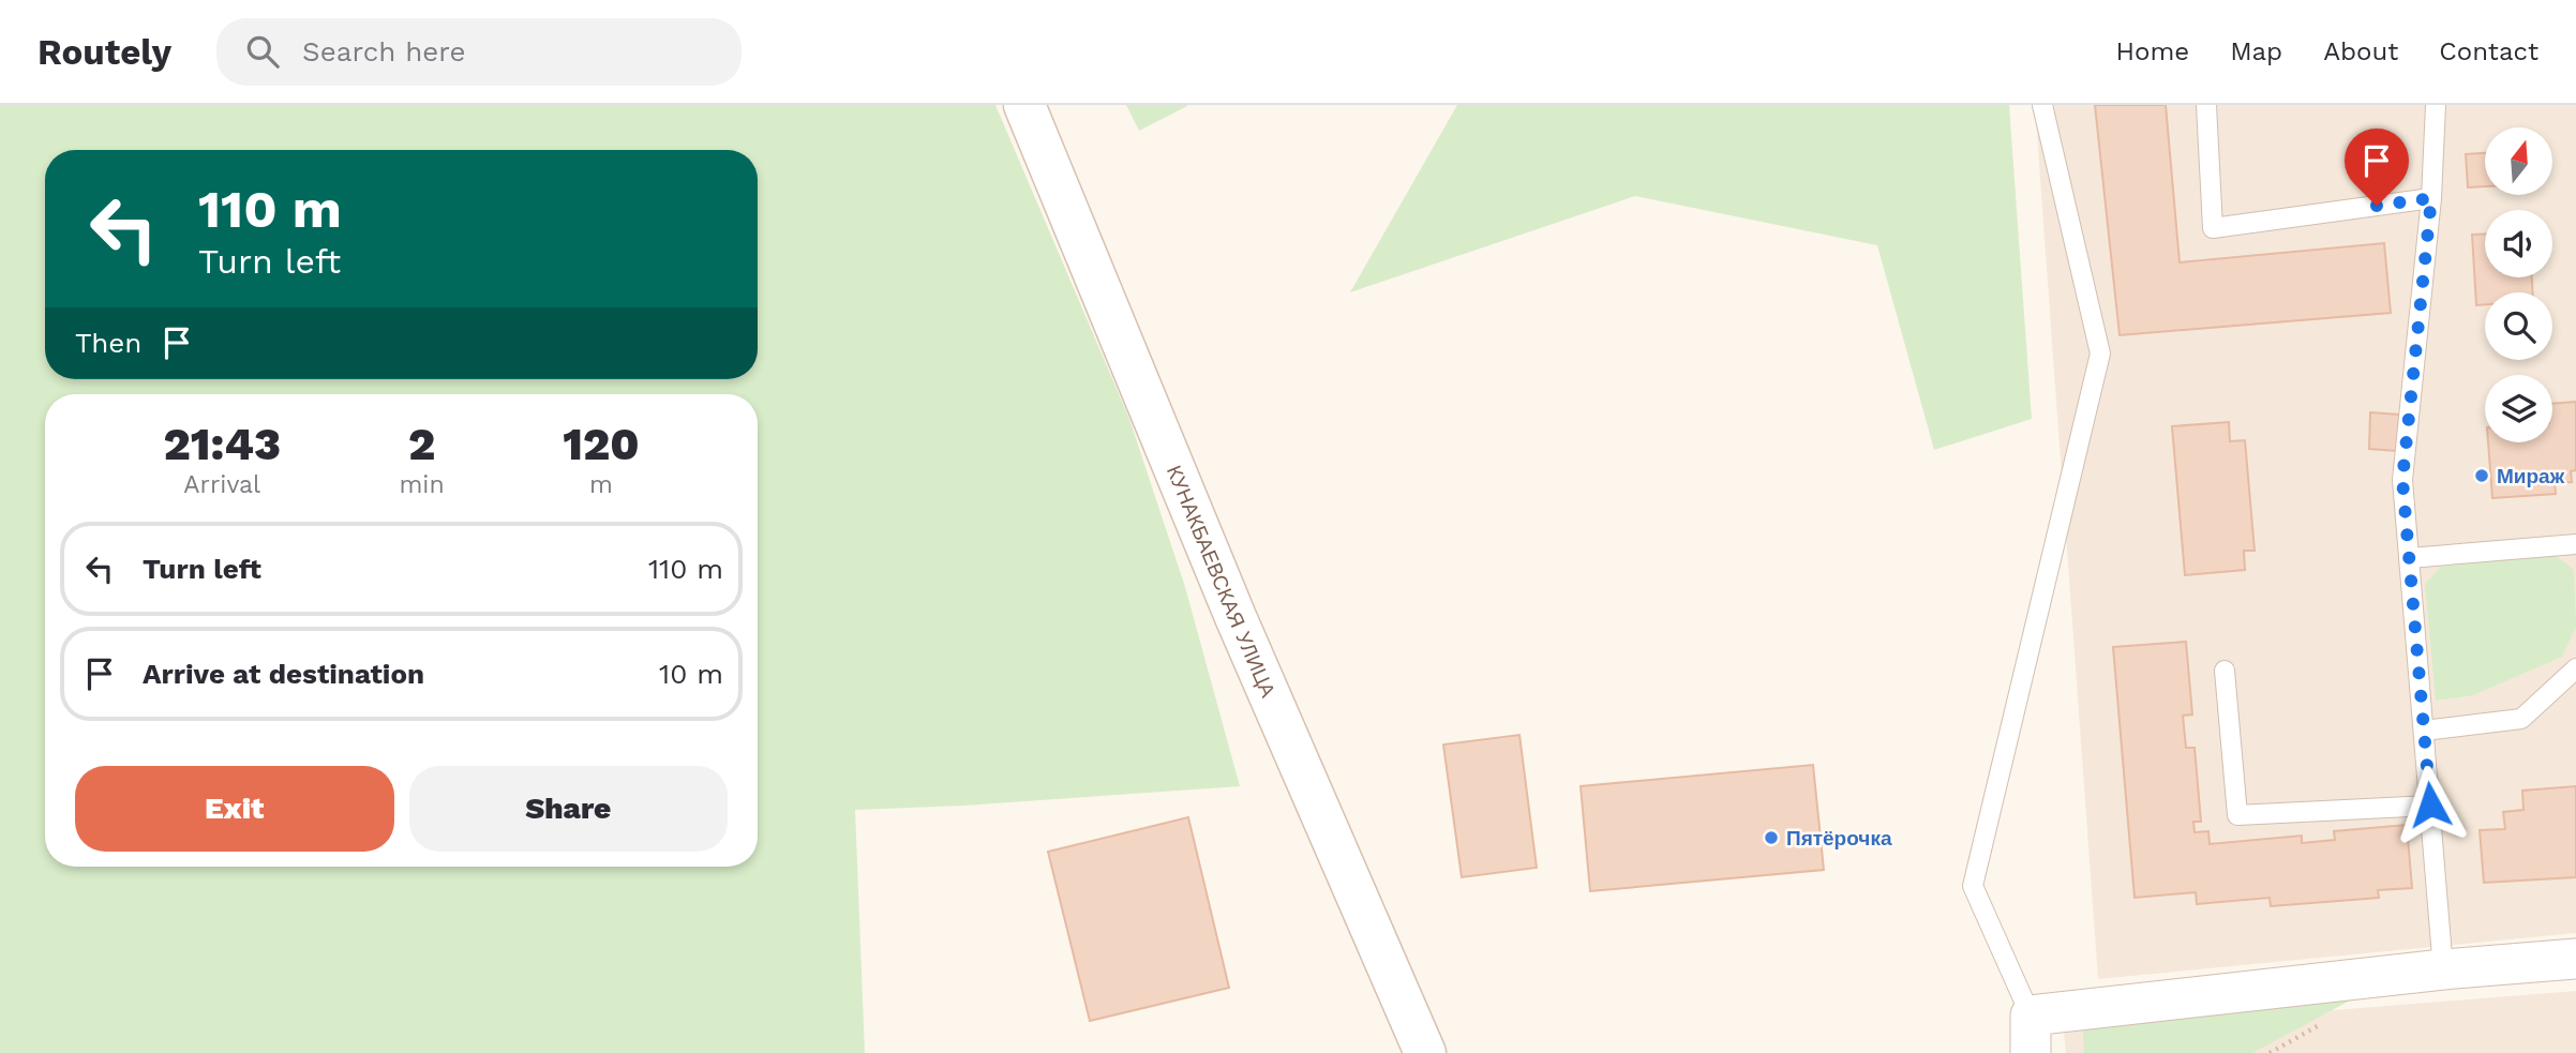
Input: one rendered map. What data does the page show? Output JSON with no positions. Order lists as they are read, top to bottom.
{
  "streets": {
    "main road": ["КУНАКБАЕВСКАЯ УЛИЦА"]
  },
  "places": ["Мираж", "Пятёрочка"],
  "north": "top",
  "page": {
    "header": "Routely",
    "search": "Search here",
    "nav": [
      "Home",
      "Map",
      "About",
      "Contact"
    ],
    "turn": ["110 m", "Turn left"],
    "then": "Then",
    "eta": [
      "21:43",
      "Arrival",
      "2",
      "min",
      "120",
      "m"
    ],
    "list": [
      {
        "name": "Turn left",
        "value": "110 m"
      },
      {
        "name": "Arrive at destination",
        "value": "10 m"
      }
    ],
    "buttons": ["Exit", "Share"]
  }
}
